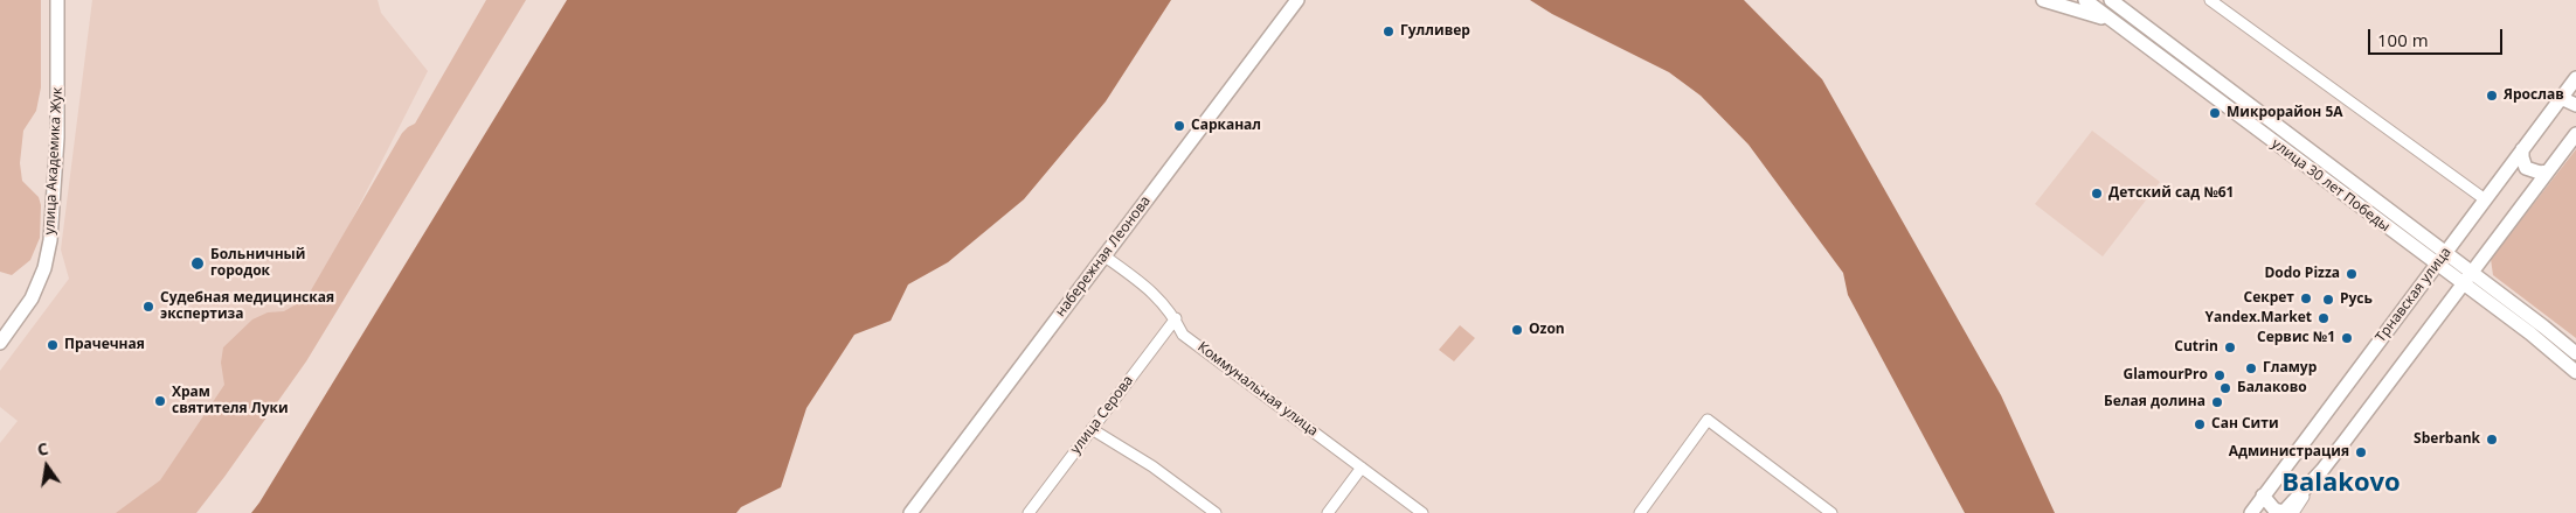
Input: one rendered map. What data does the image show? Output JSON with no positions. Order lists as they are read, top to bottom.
{
  "streets": {
    "main road": [
      "улица Академика Жук",
      "улица 30 лет Победы",
      "набережная Леонова",
      "Трнавская улица"
    ],
    "street": ["Коммунальная улица", "улица Серова"]
  },
  "crossings": [
    ["улица 30 лет Победы", "Трнавская улица"],
    ["набережная Леонова", "Коммунальная улица"],
    ["Коммунальная улица", "улица Серова"]
  ],
  "districts": ["Balakovo"],
  "places": [
    "Гулливер",
    "Ярослав",
    "Микрорайон 5А",
    "Сарканал",
    "Детский сад №61",
    "Больничный городок",
    "Dodo Pizza",
    "Секрет",
    "Русь",
    "Судебная медицинская экспертиза",
    "Yandex.Market",
    "Ozon",
    "Сервис №1",
    "Прачечная",
    "Cutrin",
    "Гламур",
    "GlamourPro",
    "Балаково",
    "Храм святителя Луки",
    "Белая долина",
    "Сан Сити",
    "Sberbank",
    "Администрация"
  ],
  "scale_bar": "100 m",
  "north": "top"
}
